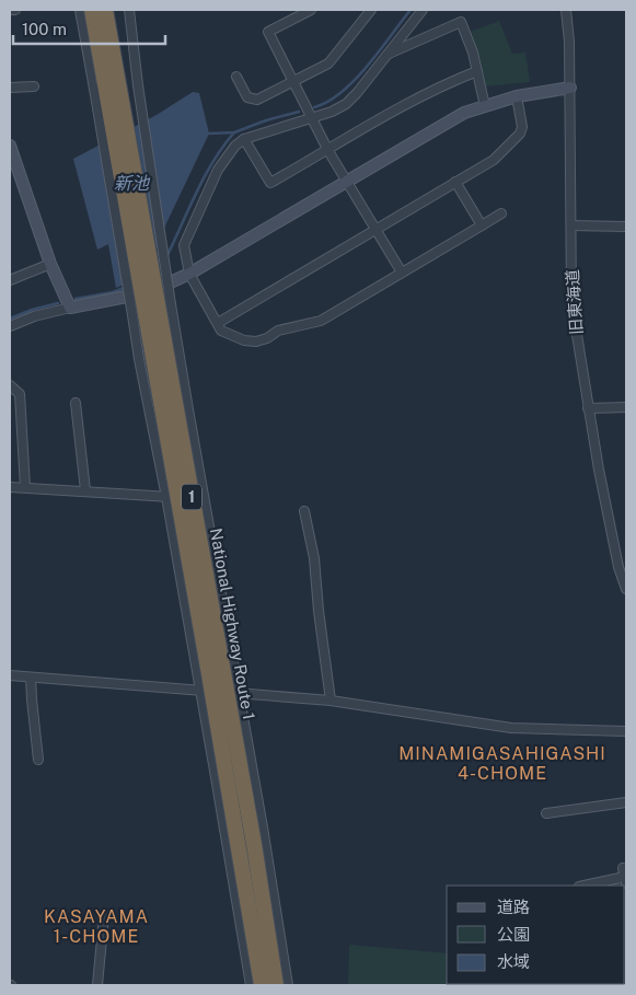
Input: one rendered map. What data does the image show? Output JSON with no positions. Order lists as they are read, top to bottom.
{
  "streets": {
    "highway": ["1", "National Highway Route 1"],
    "street": ["旧東海道"]
  },
  "districts": ["MINAMIGASAHIGASHI 4-CHOME", "KASAYAMA 1-CHOME"],
  "water": ["新池"],
  "legend": ["道路", "公園", "水域"],
  "scale_bar": "100 m"
}
